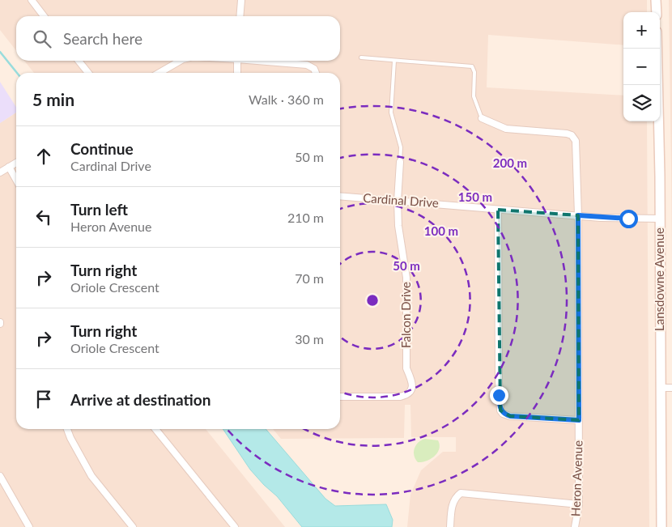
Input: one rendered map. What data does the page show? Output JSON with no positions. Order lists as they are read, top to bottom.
{
  "streets": {
    "main road": ["Lansdowne Avenue"],
    "street": ["Cardinal Drive", "Falcon Drive", "Heron Avenue"]
  },
  "crossings": [
    ["Cardinal Drive", "Lansdowne Avenue"],
    ["Cardinal Drive", "Falcon Drive"],
    ["Cardinal Drive", "Heron Avenue"]
  ],
  "page": {
    "map_buttons": ["+", "−"],
    "search": "Search here",
    "heading": ["5 min", "Walk · 360 m"],
    "list": [
      ["Continue", "Cardinal Drive", "50 m"],
      ["Turn left", "Heron Avenue", "210 m"],
      ["Turn right", "Oriole Crescent", "70 m"],
      ["Turn right", "Oriole Crescent", "30 m"],
      "Arrive at destination"
    ]
  },
  "rings": [
    "200 m",
    "150 m",
    "100 m",
    "50 m"
  ]
}
